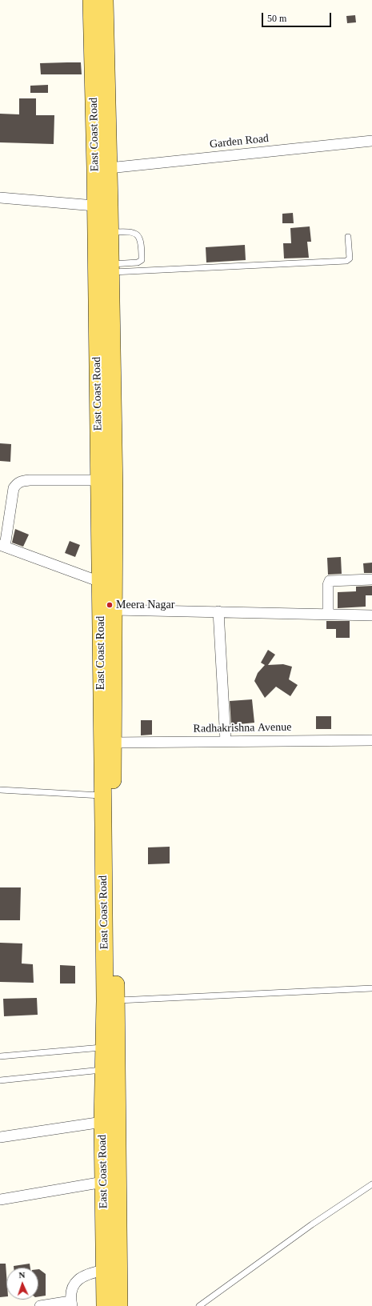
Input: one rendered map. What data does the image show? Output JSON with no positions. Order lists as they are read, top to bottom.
{
  "streets": {
    "main road": ["East Coast Road"],
    "street": ["Garden Road", "Radhakrishna Avenue"]
  },
  "crossings": [
    ["East Coast Road", "Garden Road"],
    ["East Coast Road", "Radhakrishna Avenue"]
  ],
  "places": ["Meera Nagar"],
  "scale_bar": "50 m",
  "north": "top"
}
